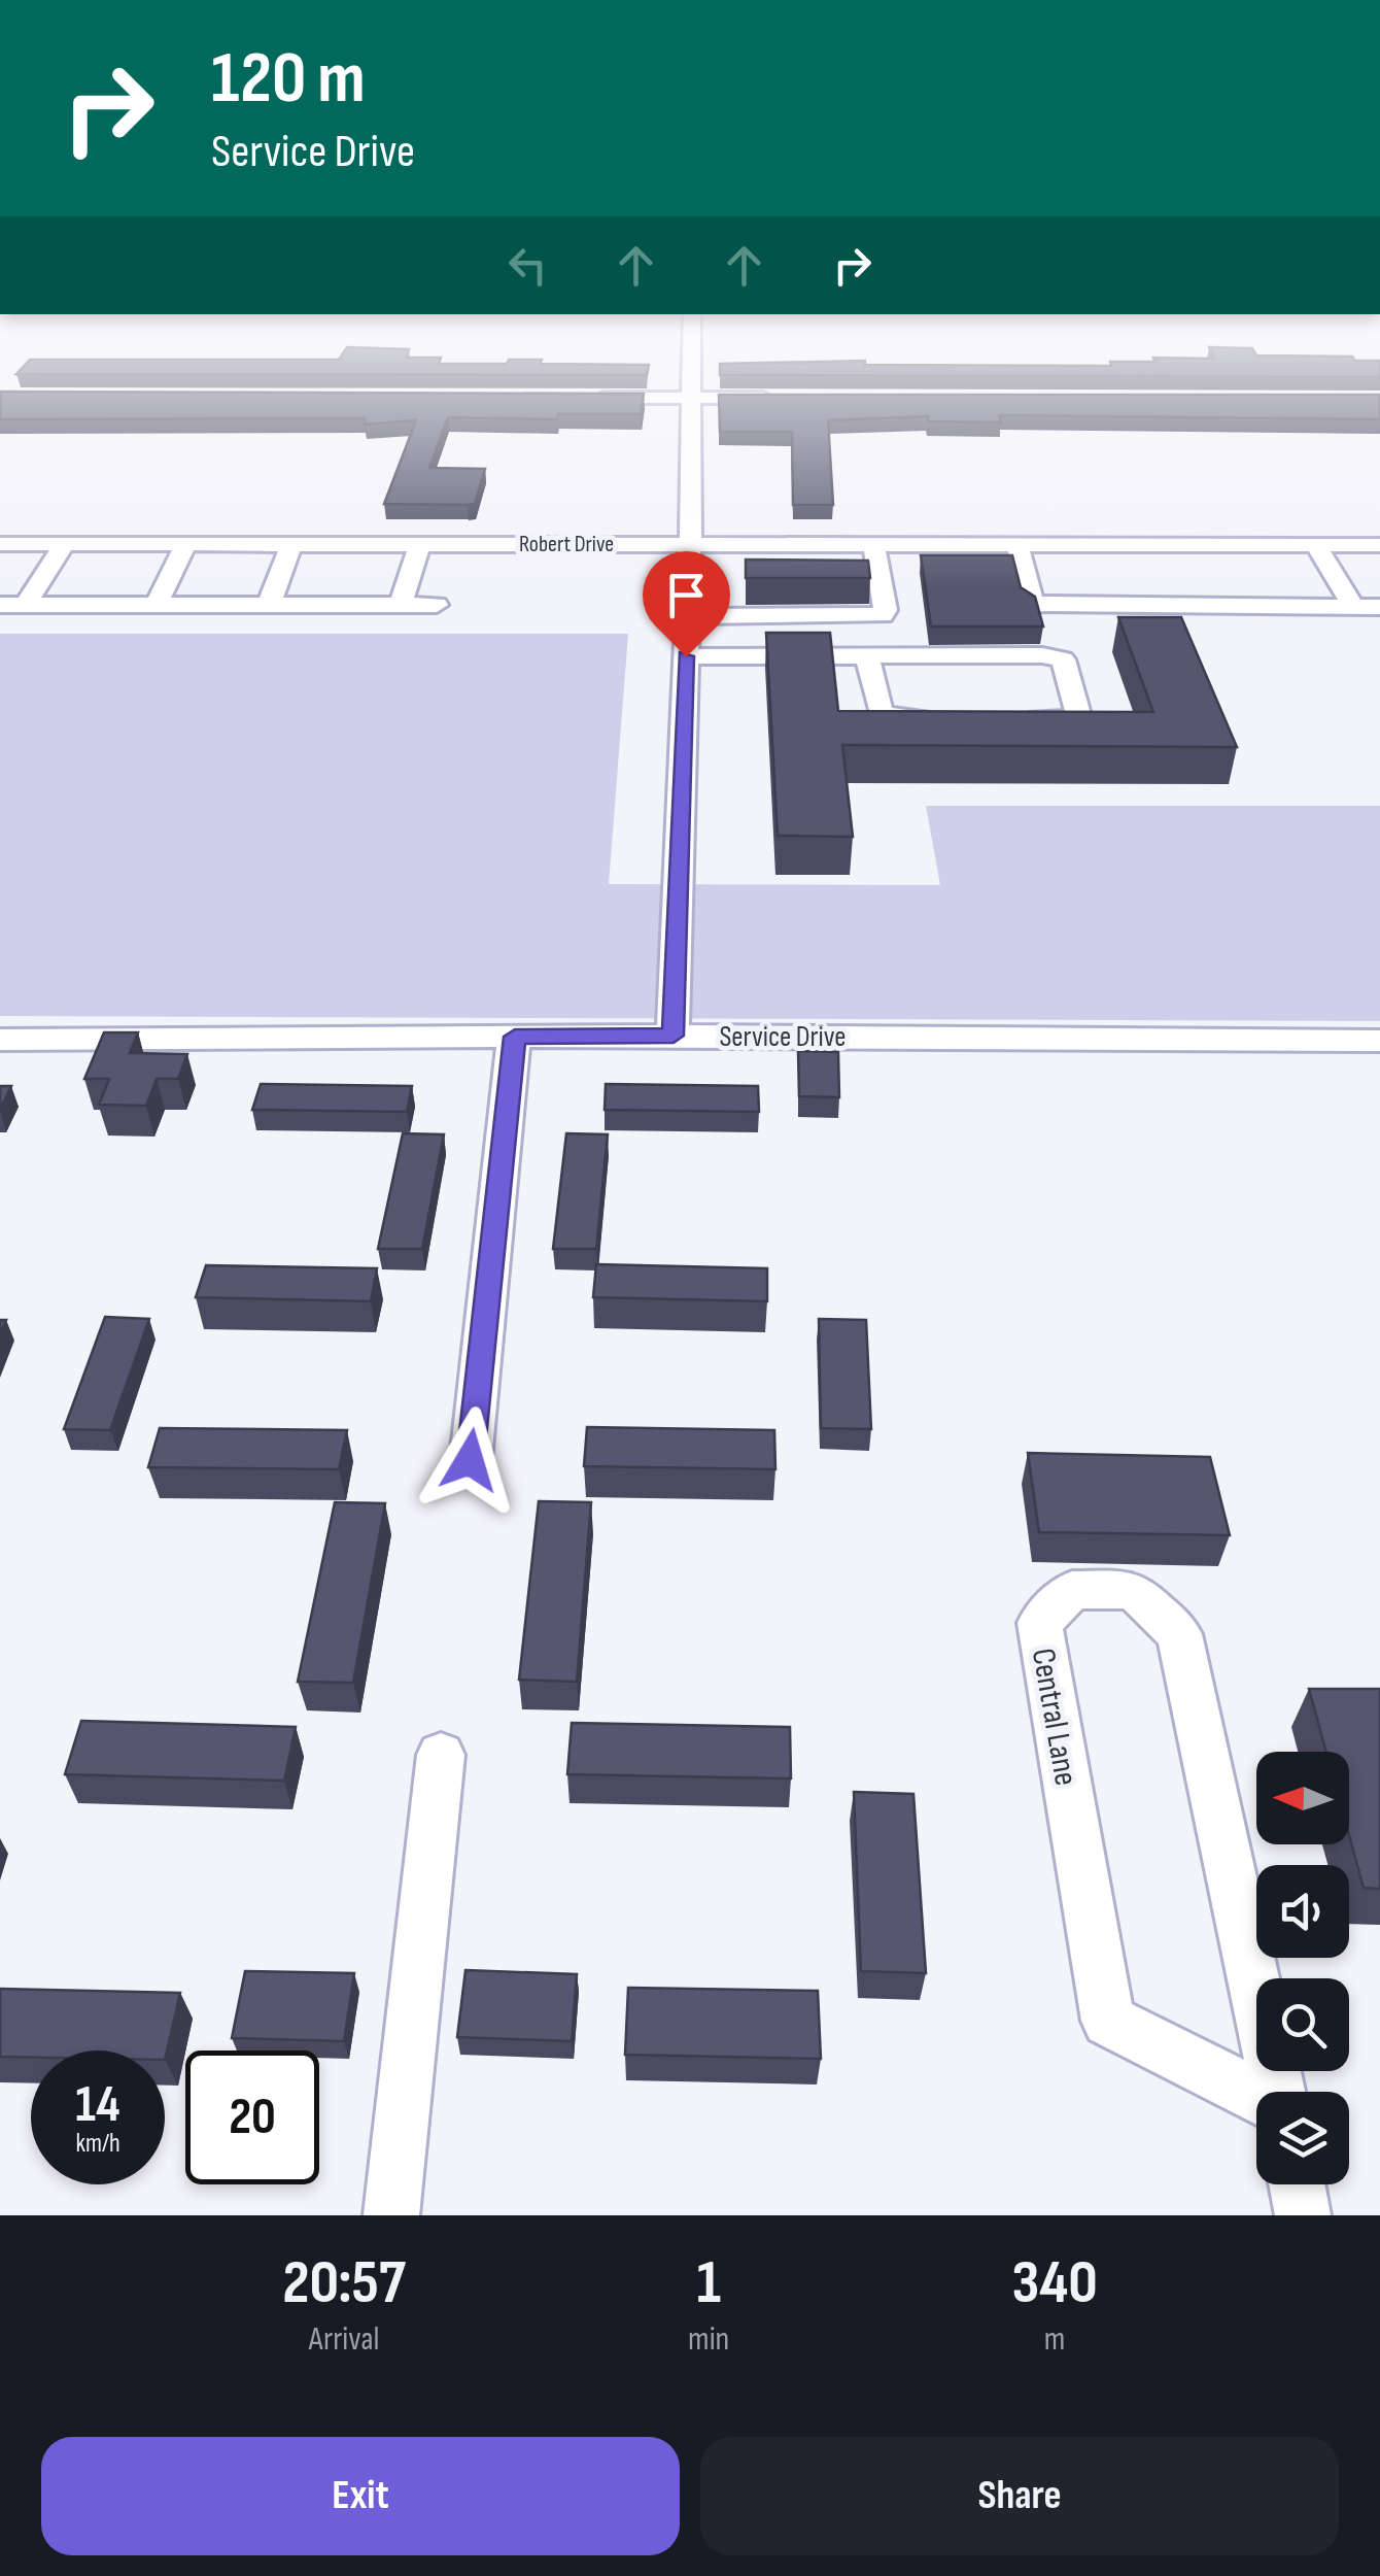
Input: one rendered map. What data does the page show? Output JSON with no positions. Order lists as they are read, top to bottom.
{
  "streets": {
    "street": ["Robert Drive", "Service Drive", "Central Lane"]
  },
  "north": "left",
  "page": {
    "turn": ["120 m", "Service Drive"],
    "speed": "14 km/h",
    "limit": "20",
    "eta": [
      "20:57",
      "Arrival",
      "1",
      "min",
      "340",
      "m"
    ],
    "buttons": ["Exit", "Share"]
  }
}
